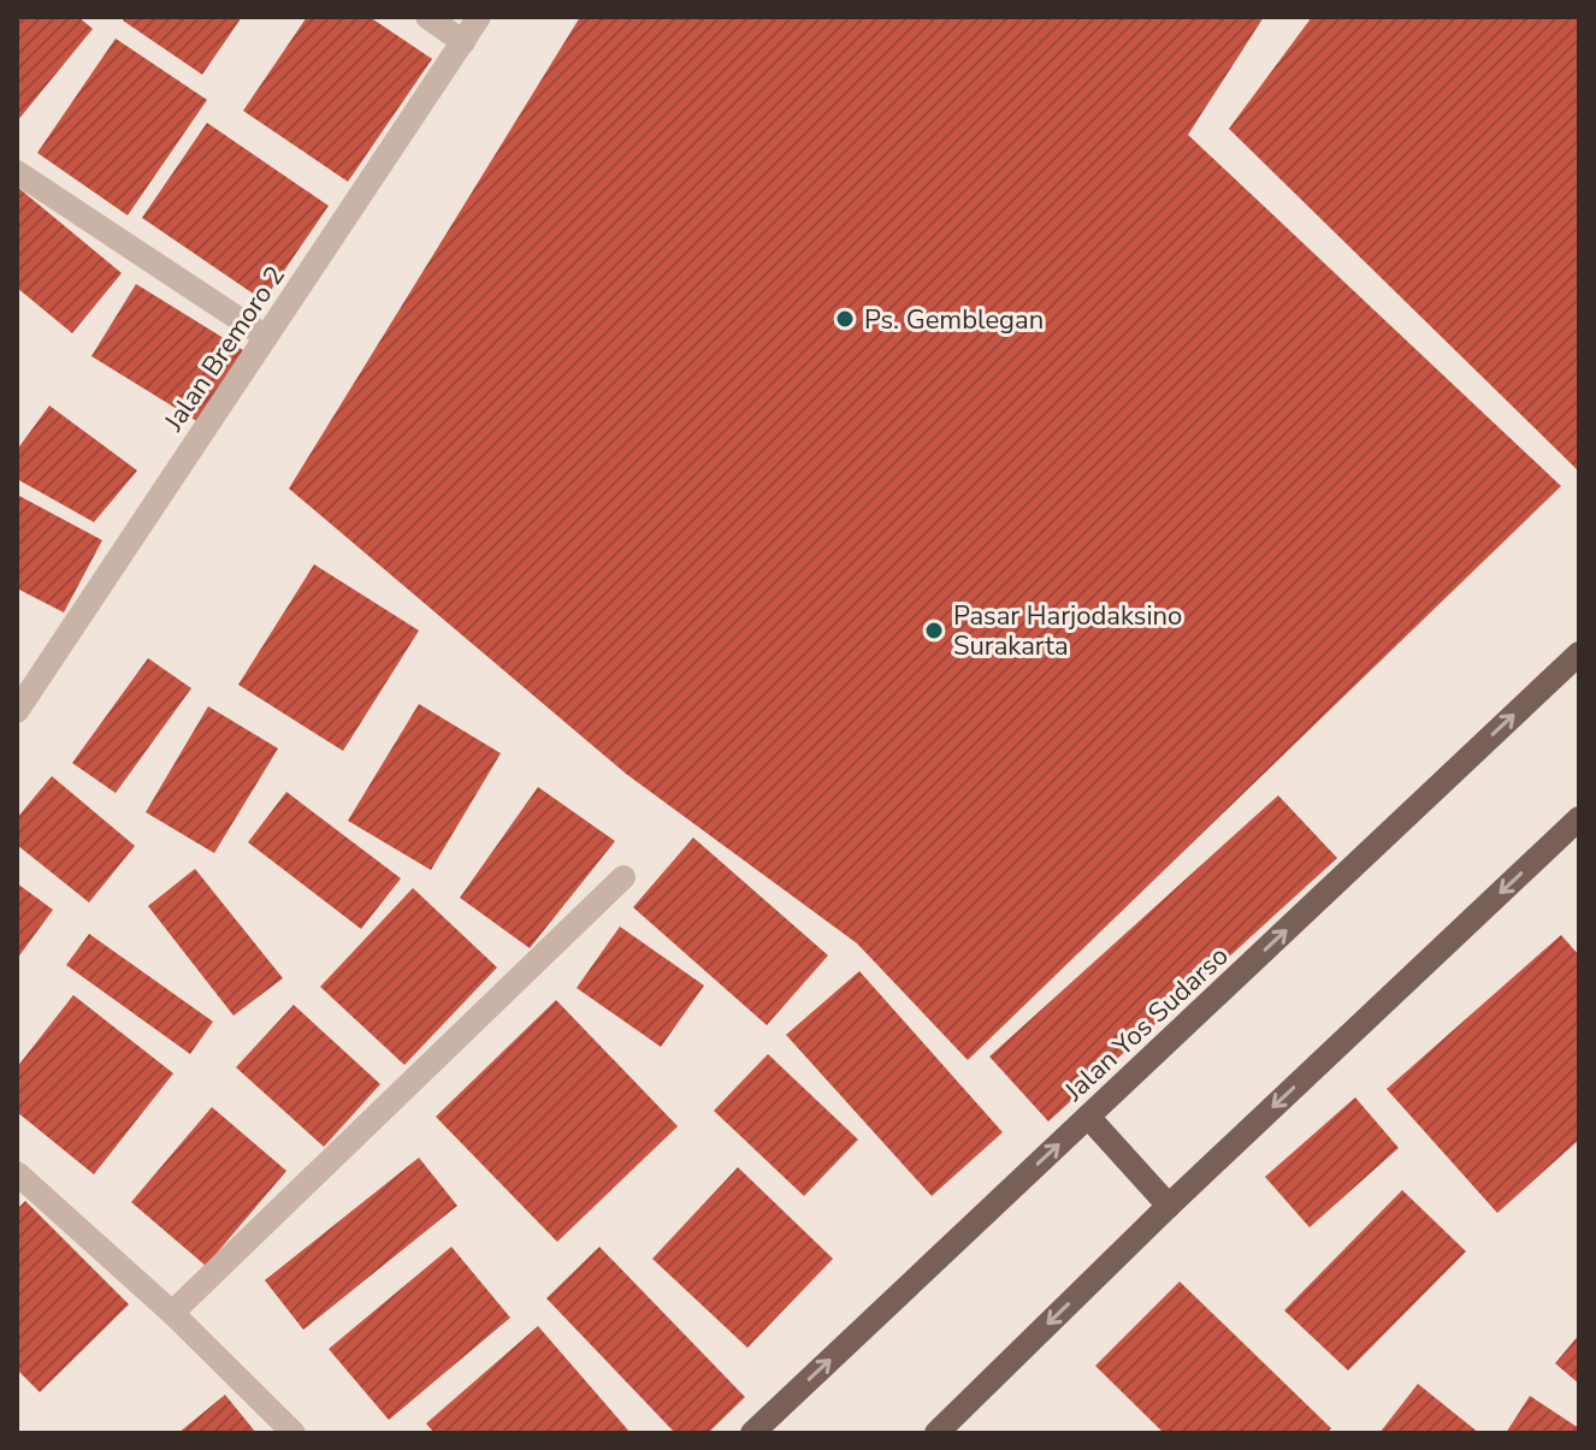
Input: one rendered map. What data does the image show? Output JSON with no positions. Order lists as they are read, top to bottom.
{
  "streets": {
    "main road": ["Jalan Yos Sudarso"],
    "street": ["Jalan Bremoro 2"]
  },
  "places": ["Ps. Gemblegan", "Pasar Harjodaksino Surakarta"]
}
